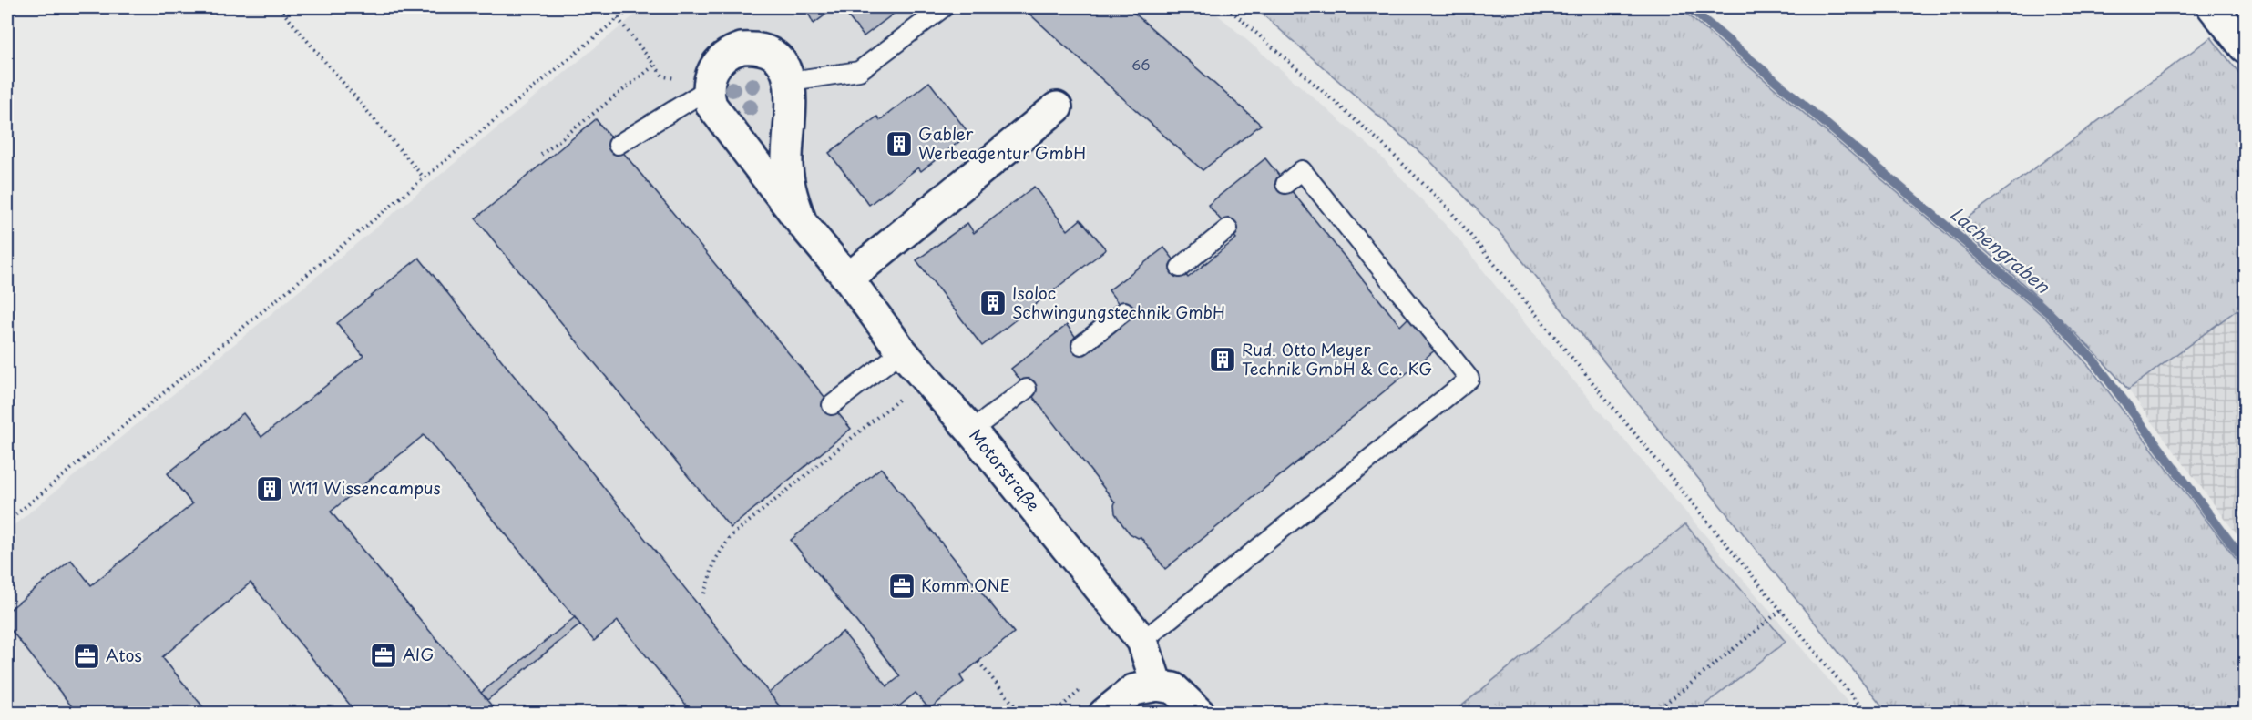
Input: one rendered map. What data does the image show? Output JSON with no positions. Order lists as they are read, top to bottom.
{
  "streets": {
    "street": ["Motorstraße"]
  },
  "water": ["Lachengraben"],
  "places": {
    "building": [
      "Gabler Werbeagentur GmbH",
      "Isoloc Schwingungstechnik GmbH",
      "Rud. Otto Meyer Technik GmbH & Co. KG",
      "W11 Wissencampus"
    ],
    "office": ["Komm.ONE", "AIG", "Atos"]
  },
  "house_numbers": ["66"]
}
